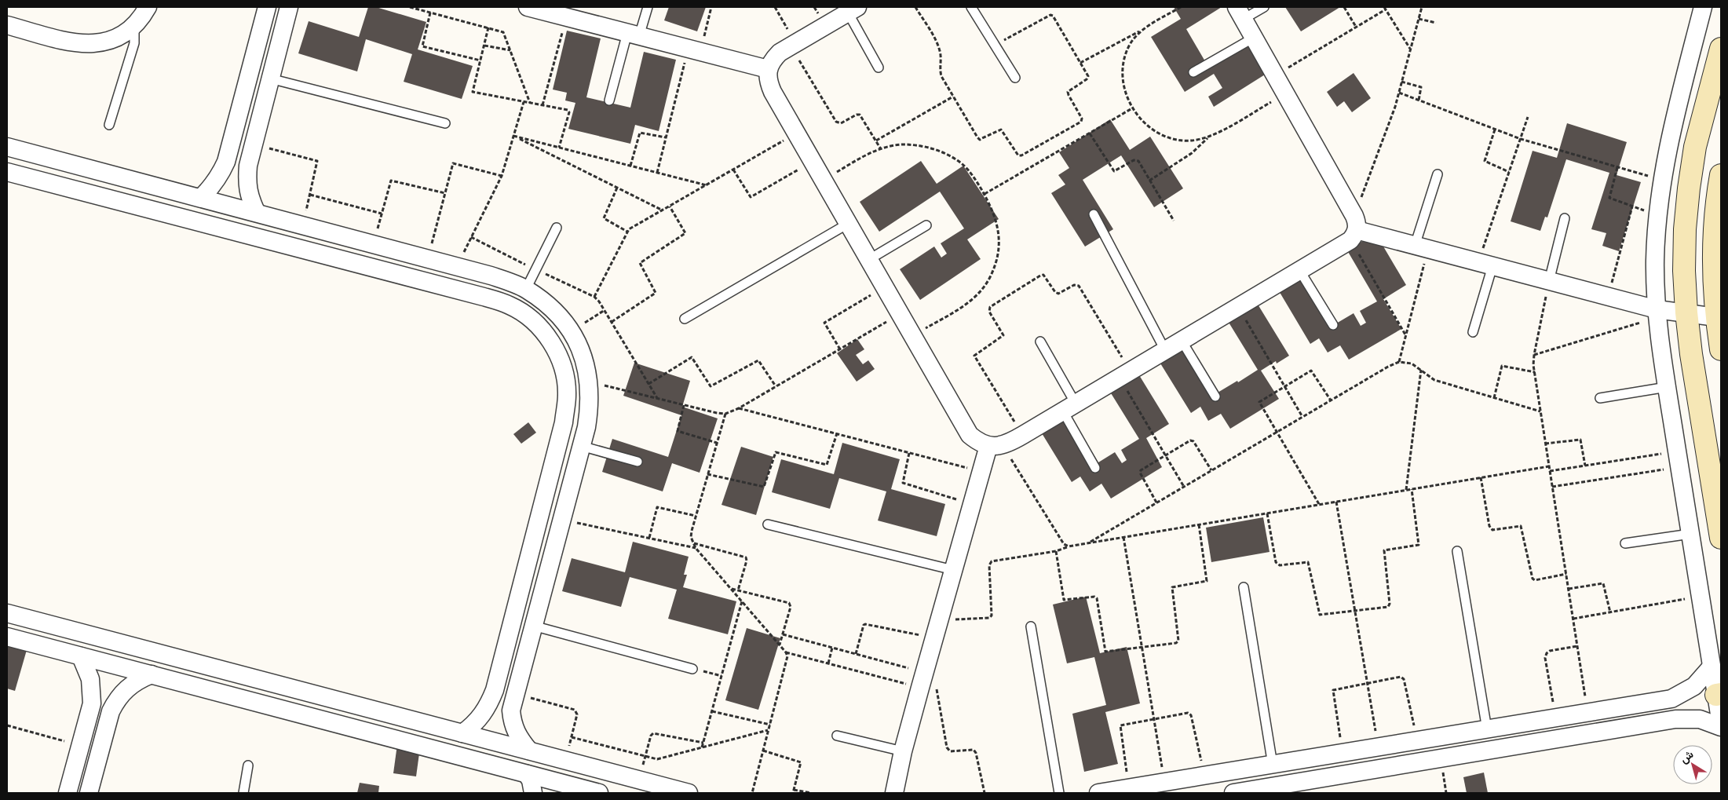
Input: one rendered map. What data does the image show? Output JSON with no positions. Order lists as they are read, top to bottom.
{
  "north": "top left"
}
